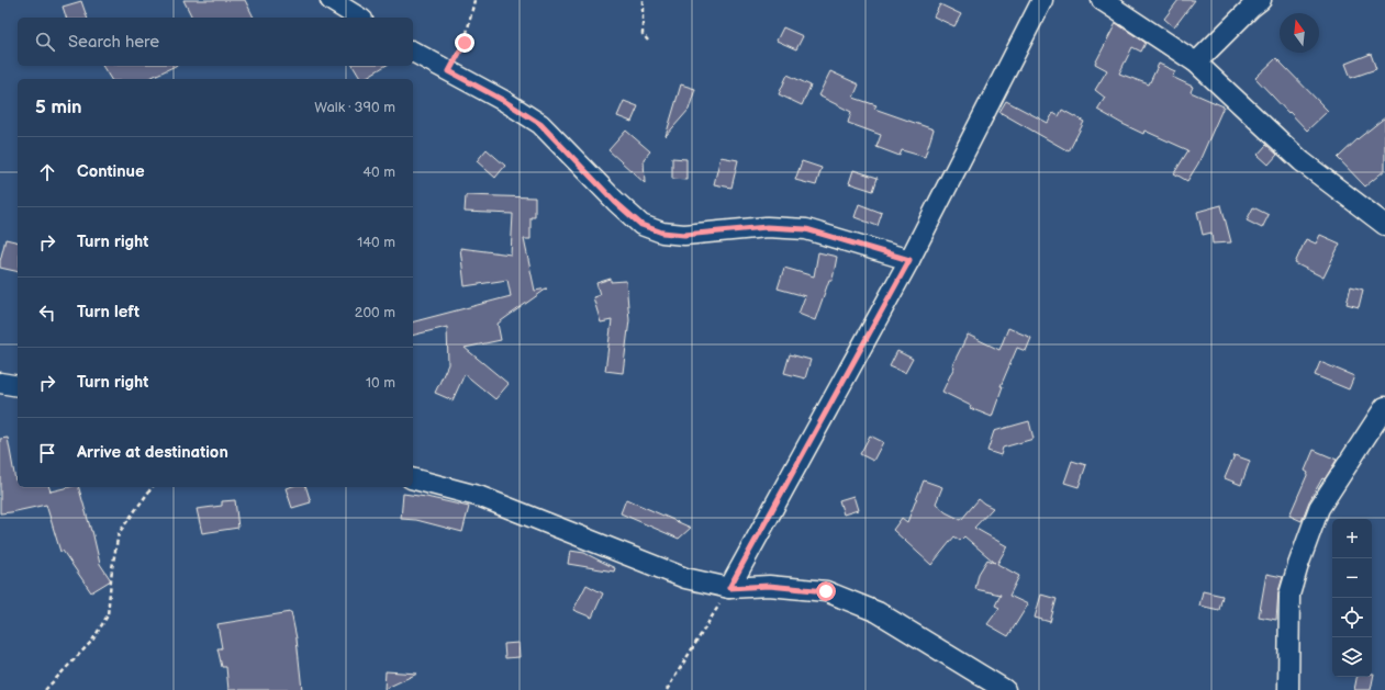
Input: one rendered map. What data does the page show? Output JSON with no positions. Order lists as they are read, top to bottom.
{
  "north": "top",
  "page": {
    "search": "Search here",
    "heading": ["5 min", "Walk · 390 m"],
    "list": [
      ["Continue", "40 m"],
      ["Turn right", "140 m"],
      ["Turn left", "200 m"],
      ["Turn right", "10 m"],
      "Arrive at destination"
    ],
    "map_buttons": ["+", "−"]
  }
}
